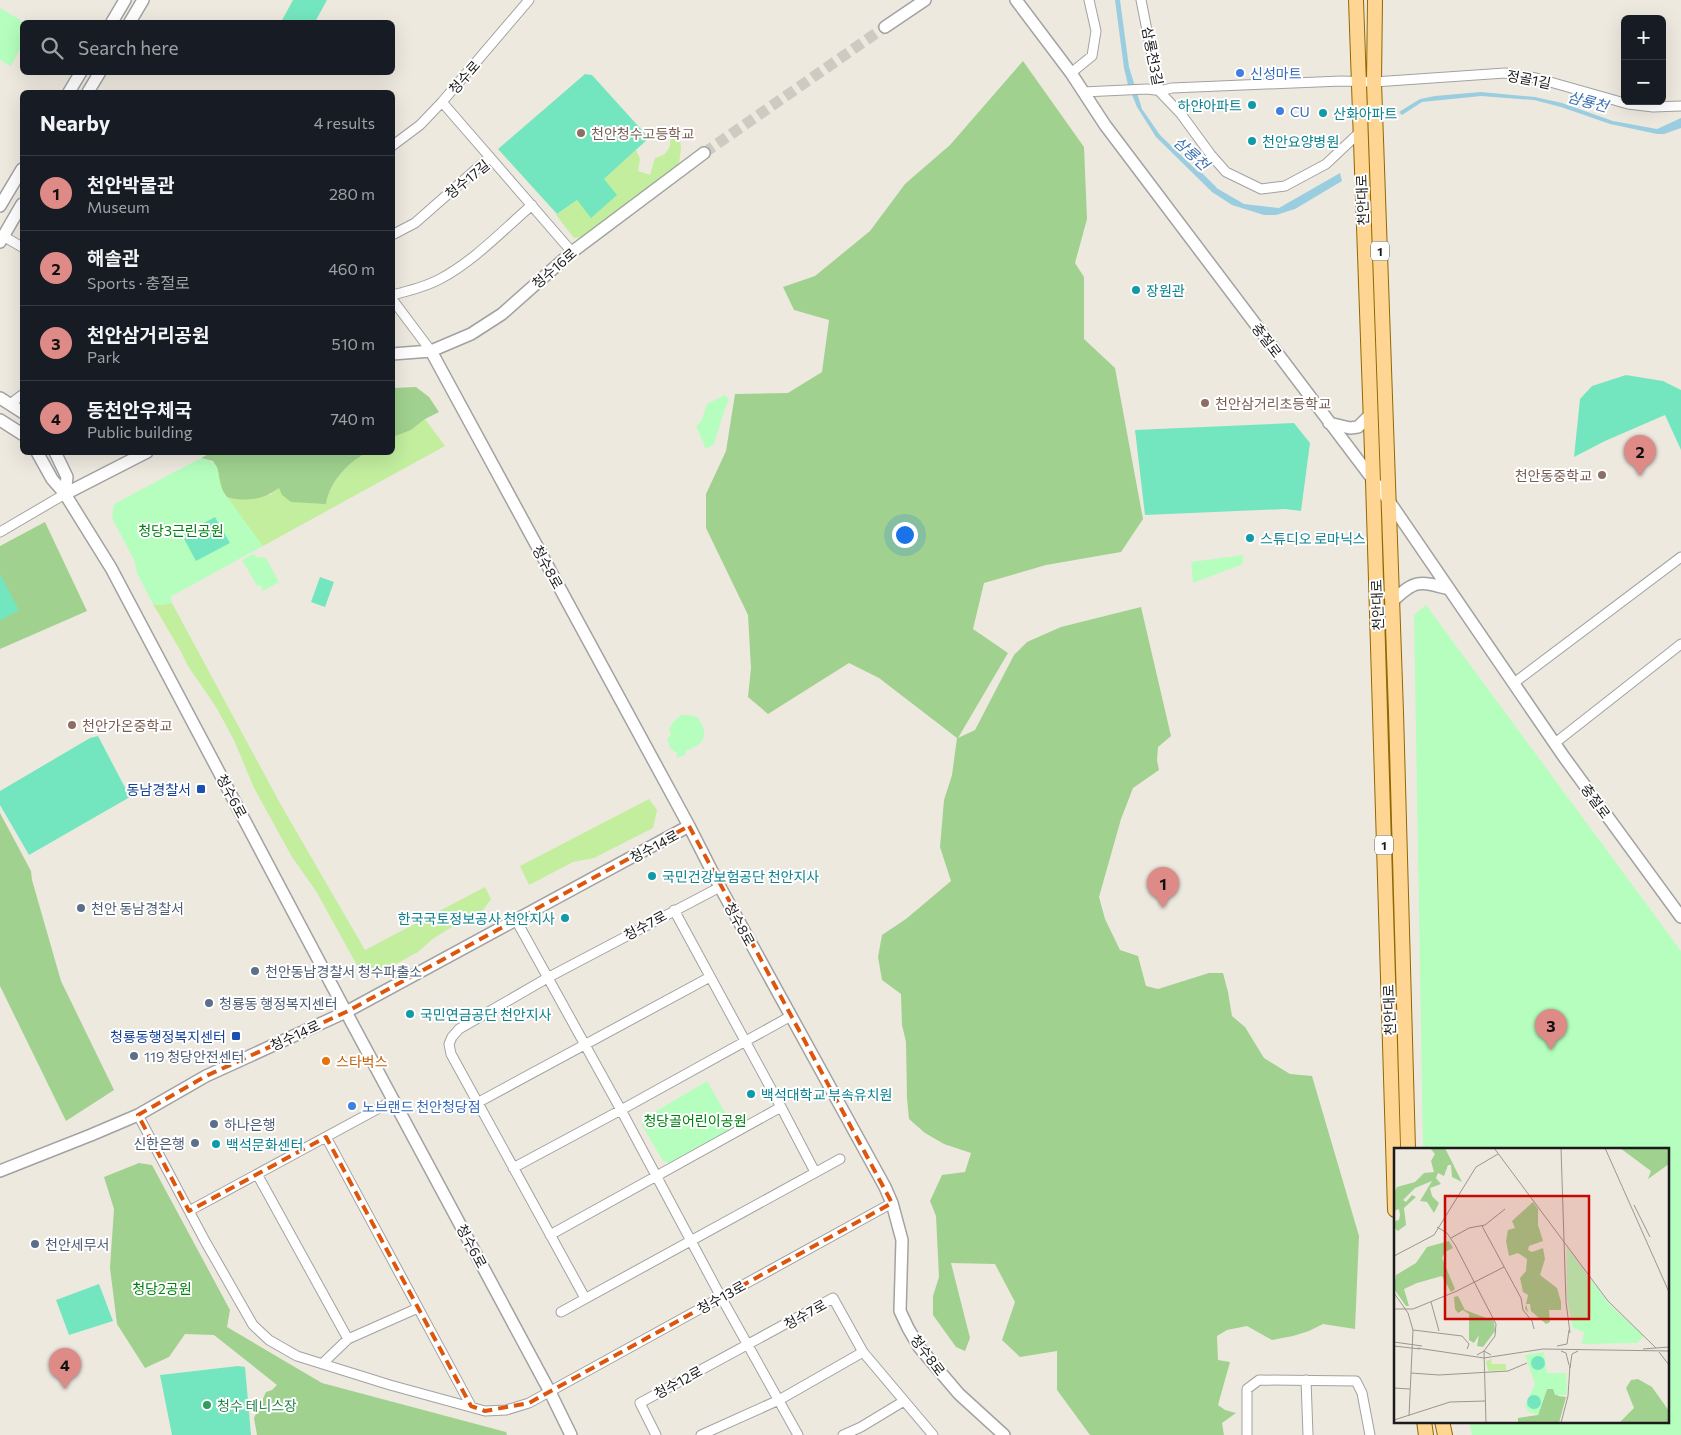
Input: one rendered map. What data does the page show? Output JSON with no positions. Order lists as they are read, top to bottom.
{
  "streets": {
    "main road": ["천안대로", "1"],
    "street": [
      "삼룡천3길",
      "청수로",
      "정골1길",
      "청수17길",
      "청수16로",
      "충절로",
      "청수8로",
      "청수6로",
      "청수14로",
      "청수7로",
      "청수13로",
      "청수12로"
    ]
  },
  "crossings": [
    ["삼룡천3길", "정골1길"],
    ["삼룡천3길", "천안대로"],
    ["정골1길", "천안대로"],
    ["정골1길", "충절로"],
    ["청수17길", "청수16로"],
    ["천안대로", "충절로"],
    ["청수16로", "청수8로"],
    ["청수8로", "청수14로"],
    ["청수8로", "청수13로"],
    ["청수6로", "청수14로"],
    ["청수6로", "청수13로"],
    ["청수7로", "청수12로"]
  ],
  "water": ["삼룡천"],
  "parks": ["청당3근린공원", "청당골어린이공원", "청당2공원"],
  "places": {
    "other": [
      "신성마트",
      "하얀아파트",
      "CU",
      "산화아파트",
      "천안청수고등학교",
      "천안요양병원",
      "장원관",
      "천안삼거리초등학교",
      "천안동중학교",
      "스튜디오 로마닉스",
      "천안가온중학교",
      "국민건강보험공단 천안지사",
      "천안 동남경찰서",
      "한국국토정보공사 천안지사",
      "천안동남경찰서 청수파출소",
      "청룡동 행정복지센터",
      "국민연금공단 천안지사",
      "119 청당안전센터",
      "스타벅스",
      "백석대학교 부속유치원",
      "노브랜드 천안청당점",
      "하나은행",
      "신한은행",
      "백석문화센터",
      "천안세무서",
      "청수 테니스장"
    ],
    "transit": ["동남경찰서", "청룡동행정복지센터"]
  },
  "page": {
    "map_buttons": ["+", "−"],
    "search": "Search here",
    "heading": ["Nearby", "4 results"],
    "list": [
      {
        "mark": "1",
        "name": "천안박물관",
        "note": "Museum",
        "value": "280 m"
      },
      {
        "mark": "2",
        "name": "해솔관",
        "note": "Sports · 충절로",
        "value": "460 m"
      },
      {
        "mark": "3",
        "name": "천안삼거리공원",
        "note": "Park",
        "value": "510 m"
      },
      {
        "mark": "4",
        "name": "동천안우체국",
        "note": "Public building",
        "value": "740 m"
      }
    ],
    "pins": [
      "2",
      "1",
      "3",
      "4"
    ]
  }
}
